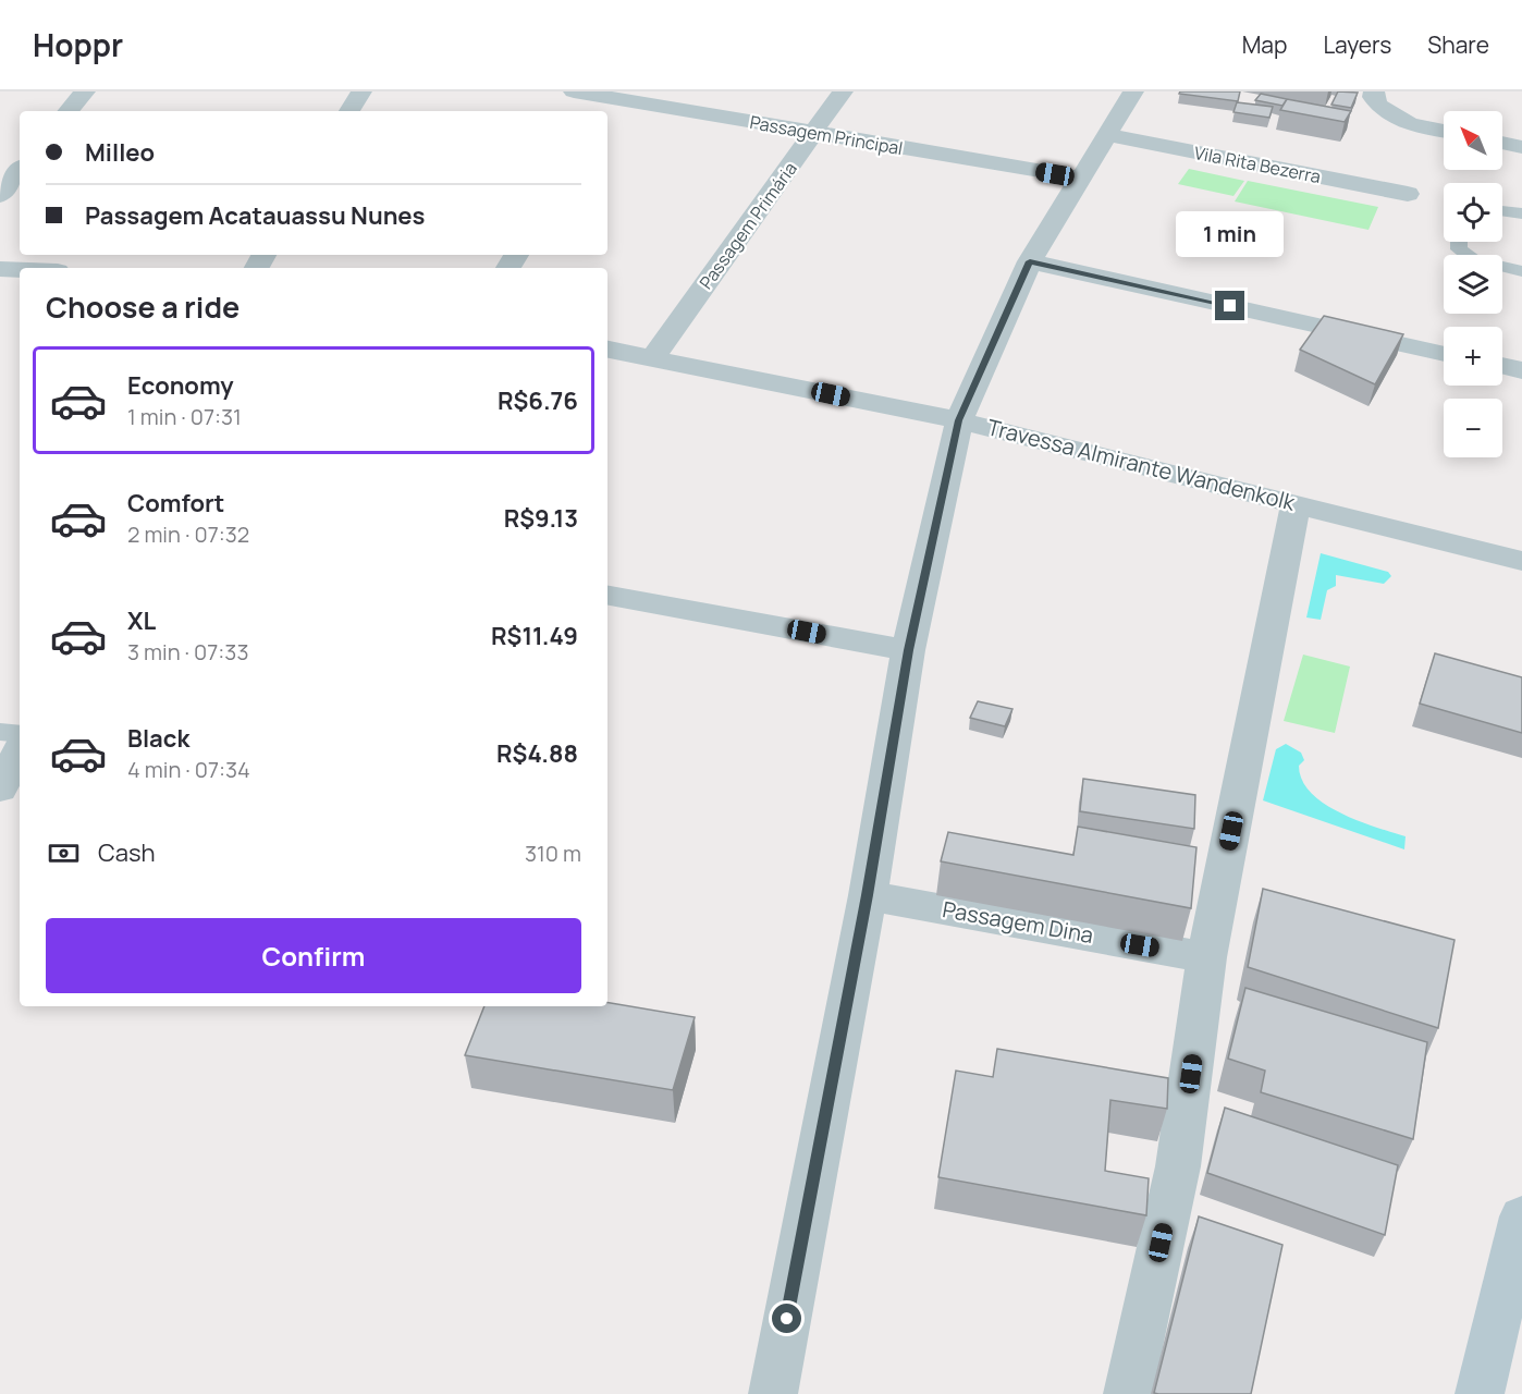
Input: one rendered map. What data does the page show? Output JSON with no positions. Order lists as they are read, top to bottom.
{
  "streets": {
    "street": [
      "Passagem Principal",
      "Vila Rita Bezerra",
      "Passagem Primária",
      "Travessa Almirante Wandenkolk",
      "Passagem Dina"
    ]
  },
  "crossings": [
    ["Passagem Principal", "Passagem Primária"],
    ["Passagem Primária", "Travessa Almirante Wandenkolk"]
  ],
  "north": "top left",
  "page": {
    "header": "Hoppr",
    "nav": ["Map", "Layers", "Share"],
    "map_buttons": ["+", "−"],
    "banner": ["Milleo", "Passagem Acatauassu Nunes"],
    "bubble": "1 min",
    "heading": "Choose a ride",
    "list": [
      {
        "name": "Economy",
        "note": "1 min · 07:31",
        "value": "R$6.76"
      },
      {
        "name": "Comfort",
        "note": "2 min · 07:32",
        "value": "R$9.13"
      },
      {
        "name": "XL",
        "note": "3 min · 07:33",
        "value": "R$11.49"
      },
      {
        "name": "Black",
        "note": "4 min · 07:34",
        "value": "R$4.88"
      }
    ],
    "pay": ["Cash", "310 m"],
    "buttons": "Confirm"
  }
}
